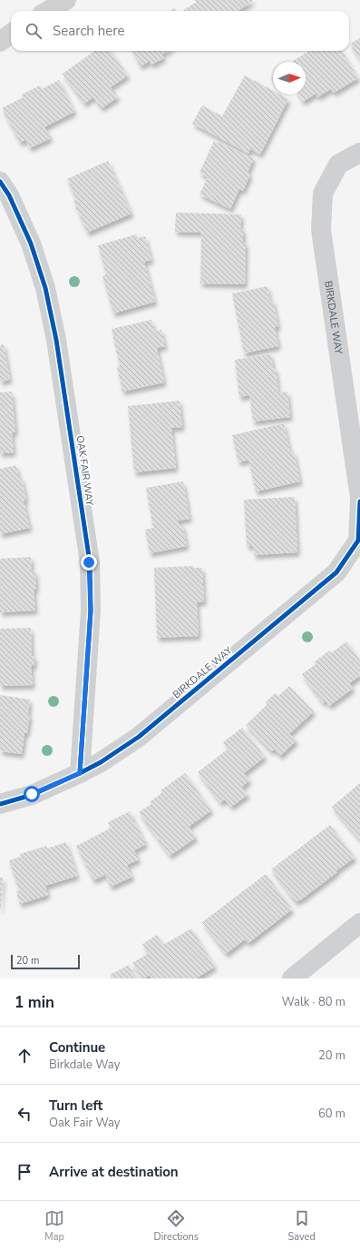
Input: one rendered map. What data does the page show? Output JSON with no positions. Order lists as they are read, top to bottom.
{
  "streets": {
    "street": ["BIRKDALE WAY", "OAK FAIR WAY"]
  },
  "crossings": [
    ["BIRKDALE WAY", "OAK FAIR WAY"]
  ],
  "scale_bar": "20 m",
  "north": "right",
  "page": {
    "search": "Search here",
    "scale": "20 m",
    "heading": ["1 min", "Walk · 80 m"],
    "list": [
      ["Continue", "Birkdale Way", "20 m"],
      ["Turn left", "Oak Fair Way", "60 m"],
      "Arrive at destination"
    ],
    "nav": ["Map", "Directions", "Saved"]
  }
}
